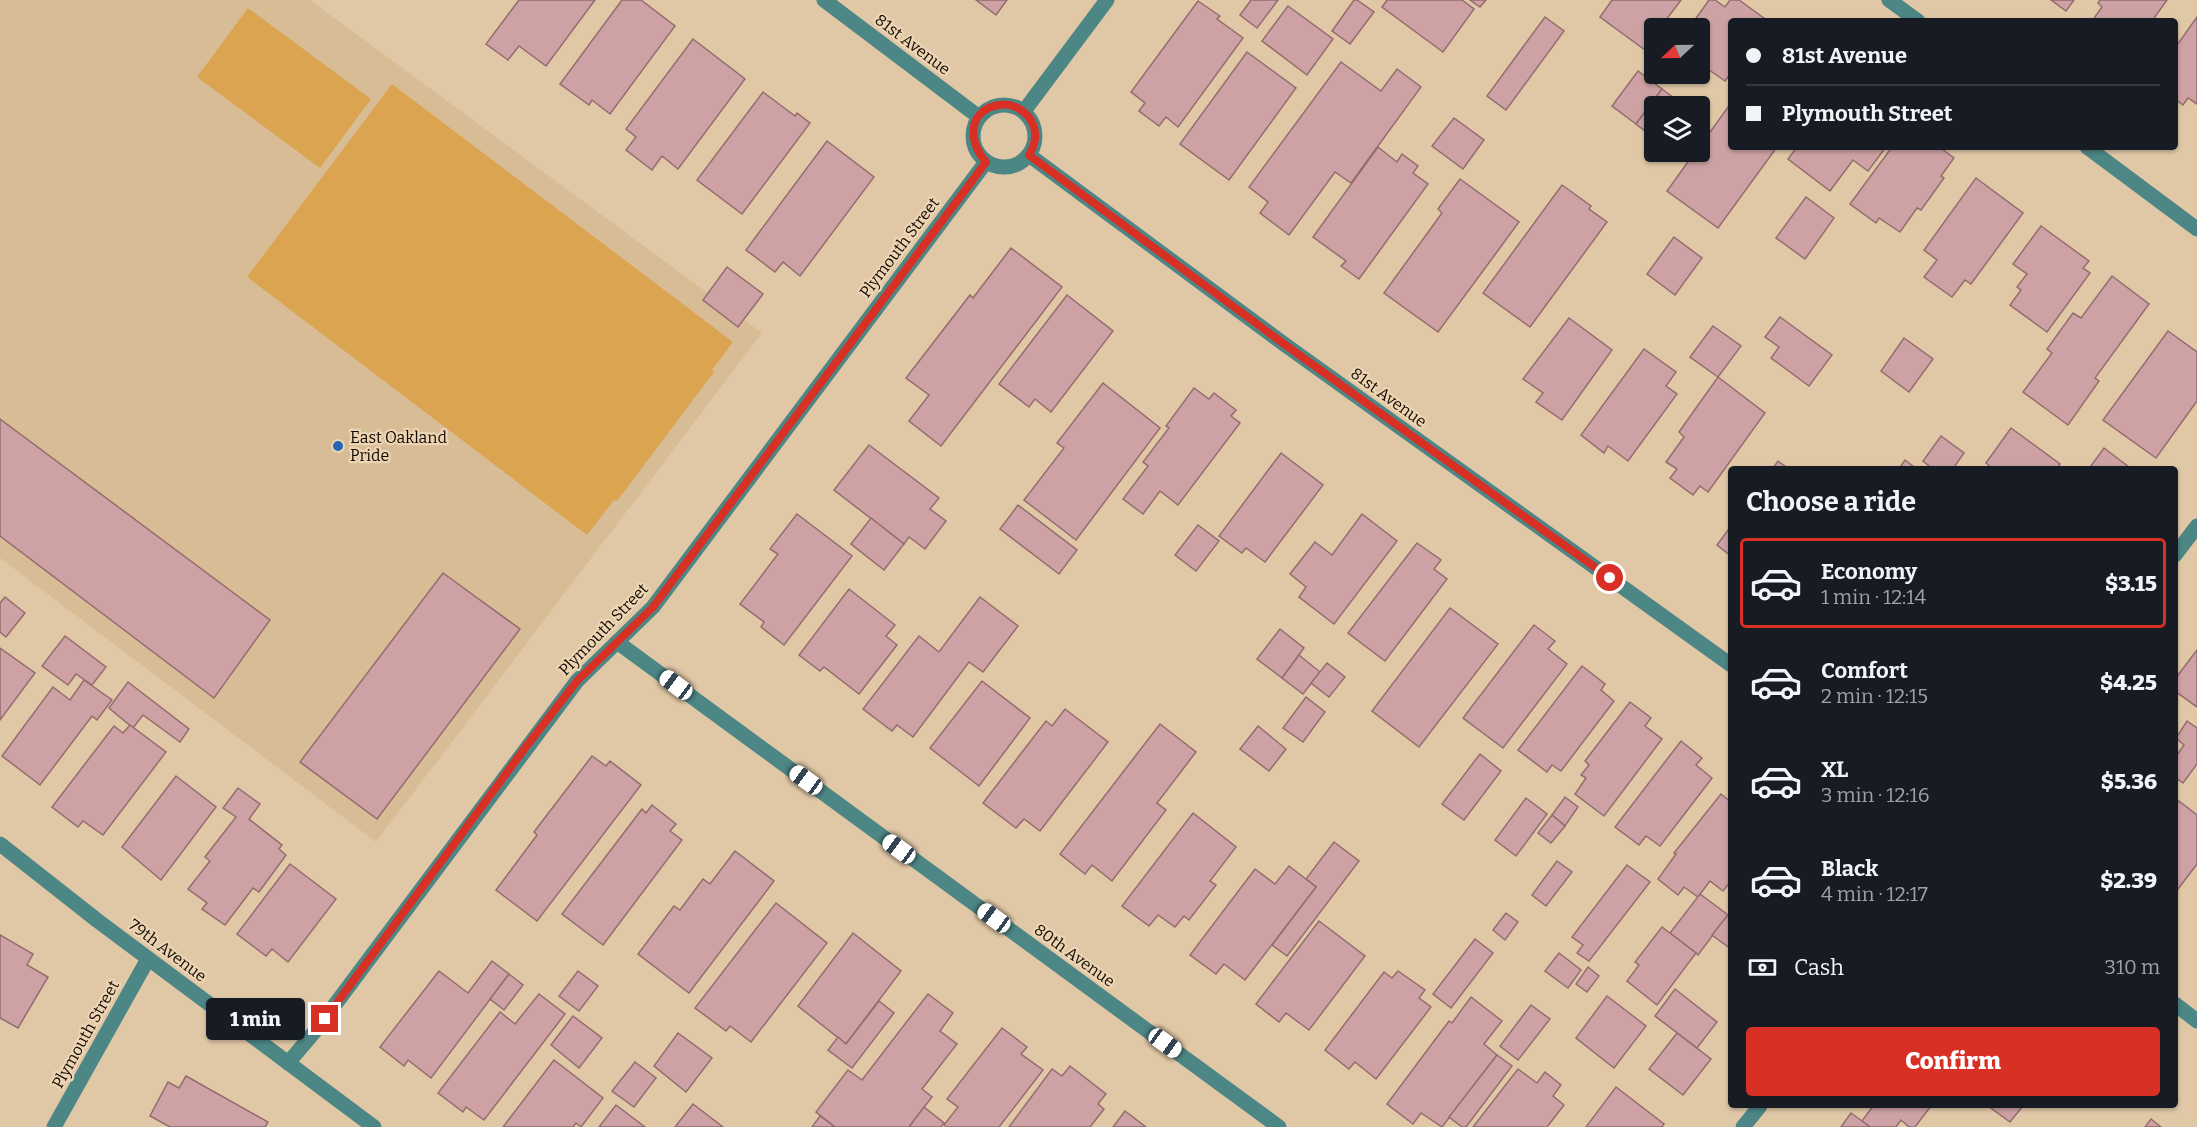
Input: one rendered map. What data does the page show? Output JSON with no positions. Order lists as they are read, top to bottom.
{
  "streets": {
    "street": [
      "81st Avenue",
      "Plymouth Street",
      "79th Avenue",
      "80th Avenue"
    ]
  },
  "crossings": [
    ["81st Avenue", "Plymouth Street"],
    ["Plymouth Street", "79th Avenue"],
    ["Plymouth Street", "80th Avenue"]
  ],
  "places": ["East Oakland Pride"],
  "north": "left",
  "page": {
    "banner": ["81st Avenue", "Plymouth Street"],
    "heading": "Choose a ride",
    "list": [
      {
        "name": "Economy",
        "note": "1 min · 12:14",
        "value": "$3.15"
      },
      {
        "name": "Comfort",
        "note": "2 min · 12:15",
        "value": "$4.25"
      },
      {
        "name": "XL",
        "note": "3 min · 12:16",
        "value": "$5.36"
      },
      {
        "name": "Black",
        "note": "4 min · 12:17",
        "value": "$2.39"
      }
    ],
    "pay": ["Cash", "310 m"],
    "bubble": "1 min",
    "buttons": "Confirm"
  }
}
